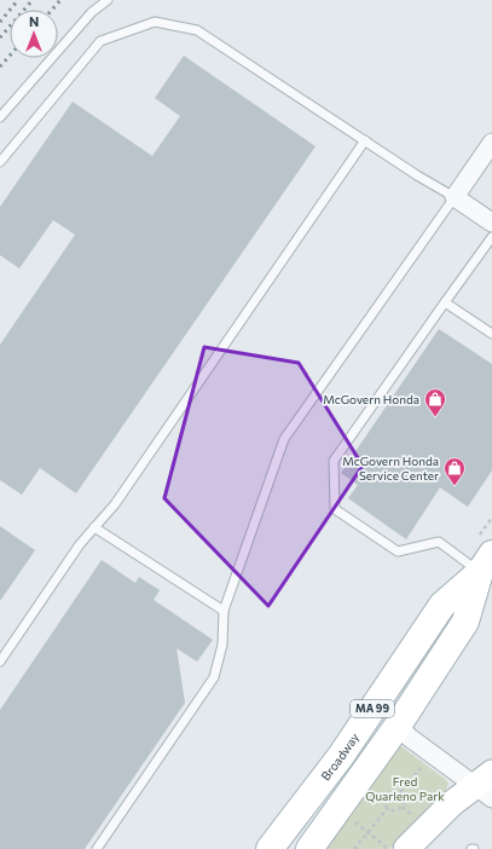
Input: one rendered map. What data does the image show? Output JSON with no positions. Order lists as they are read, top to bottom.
{
  "streets": {
    "main road": ["MA 99", "Broadway"]
  },
  "crossings": [
    ["MA 99", "Broadway"]
  ],
  "parks": ["Fred Quarleno Park"],
  "places": {
    "shop": ["McGovern Honda", "McGovern Honda Service Center"]
  },
  "north": "top"
}
